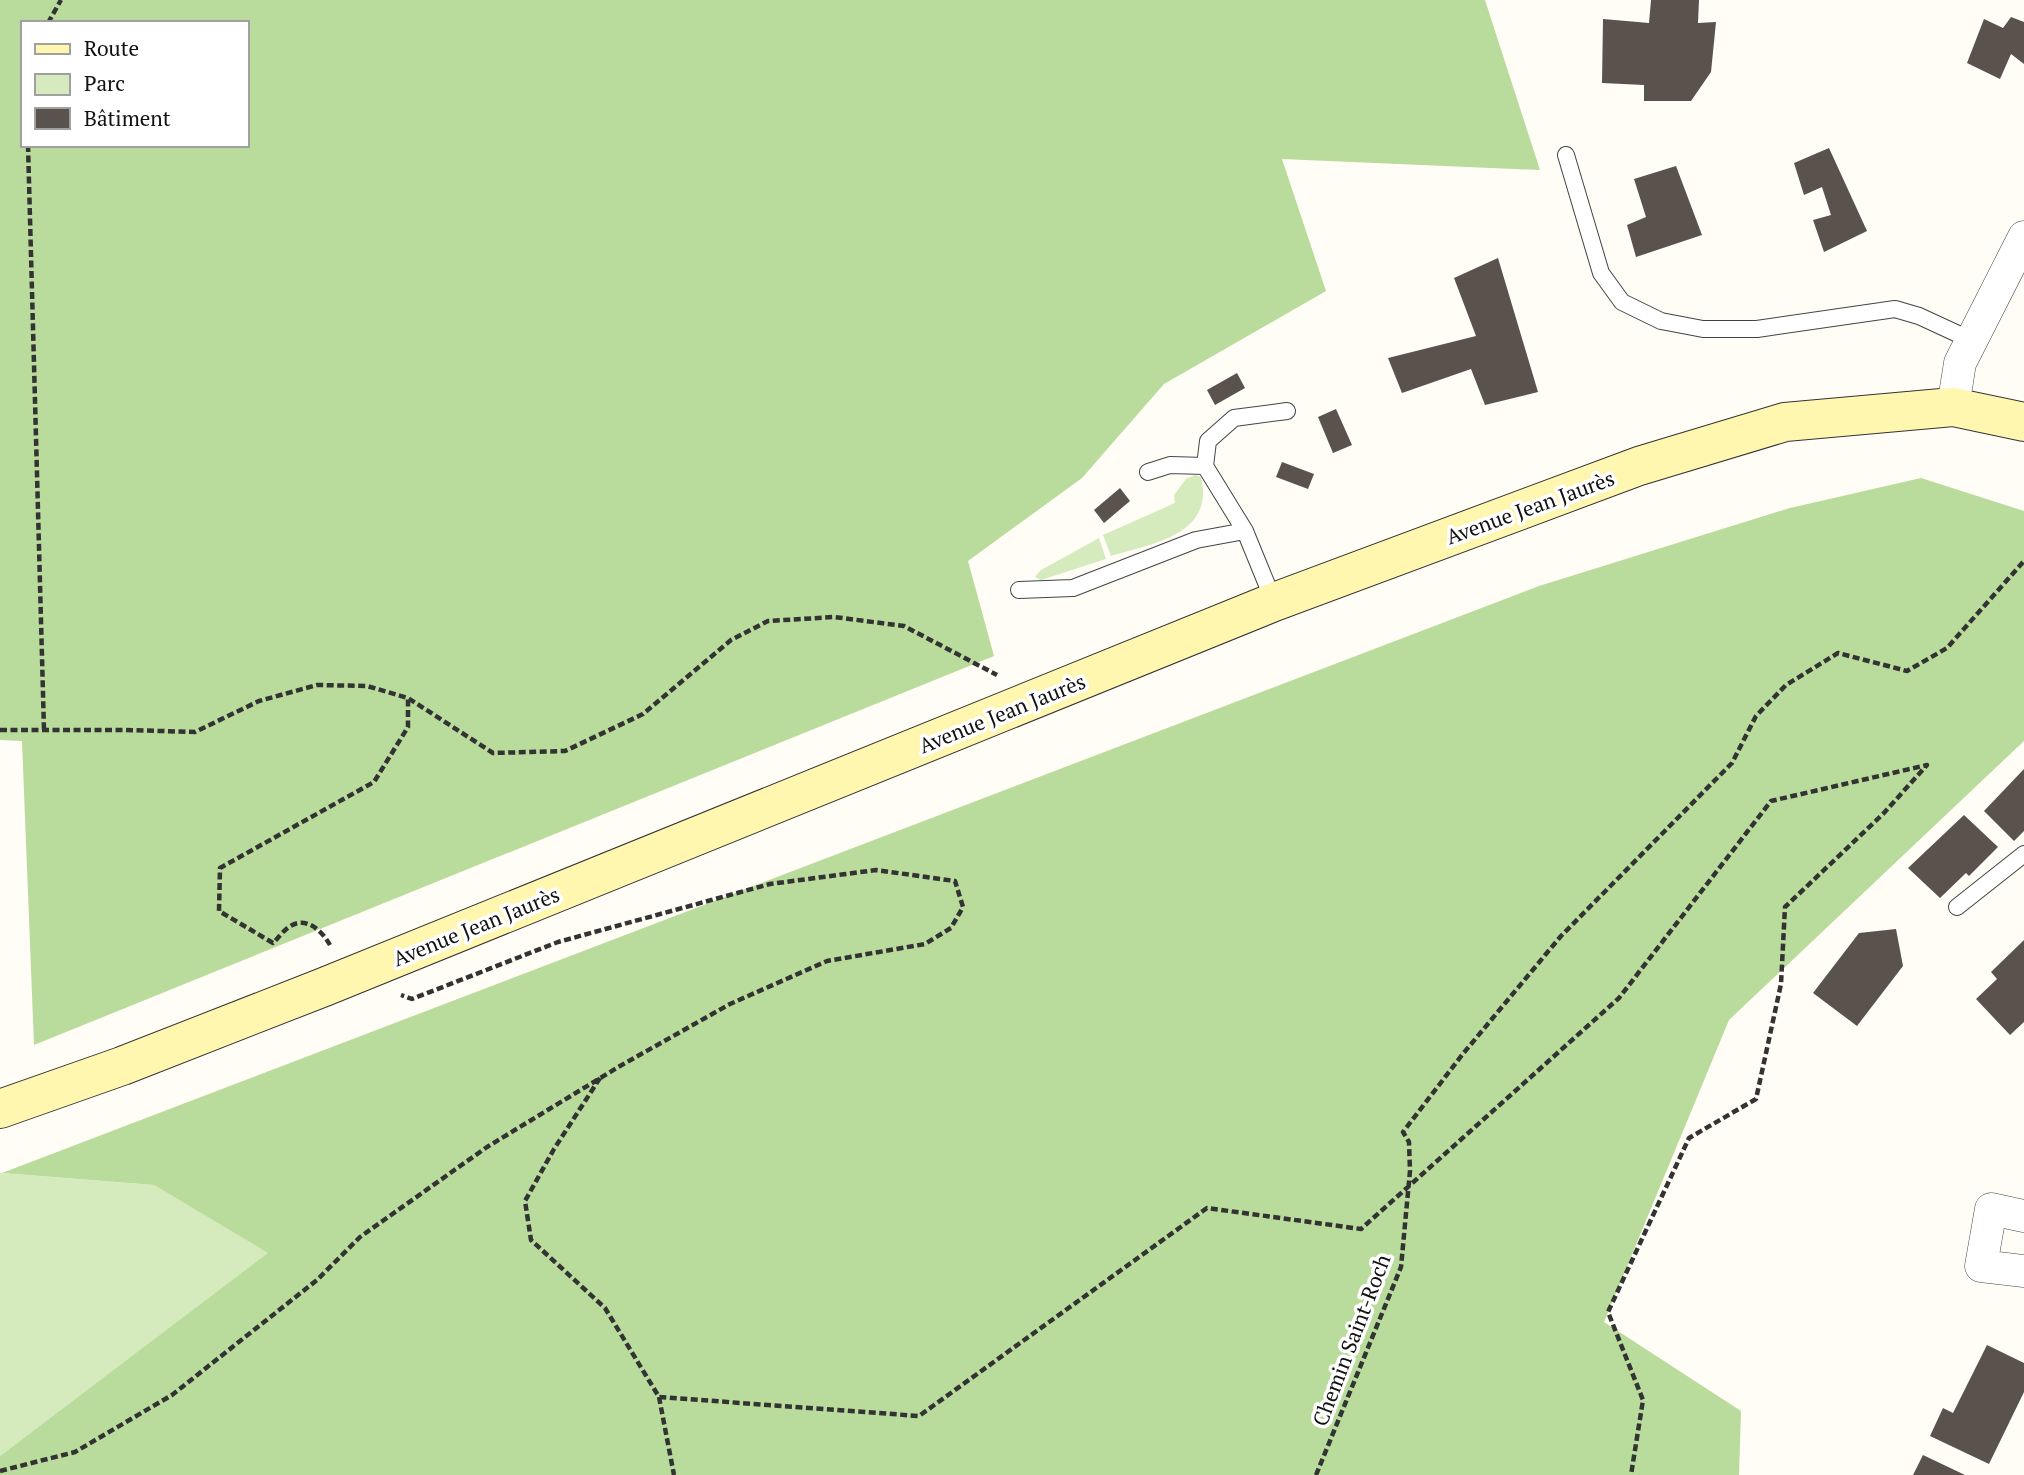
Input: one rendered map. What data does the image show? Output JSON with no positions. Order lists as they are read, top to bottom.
{
  "streets": {
    "main road": ["Avenue Jean Jaurès"],
    "path": ["Chemin Saint-Roch"]
  },
  "legend": ["Route", "Parc", "Bâtiment"]
}
